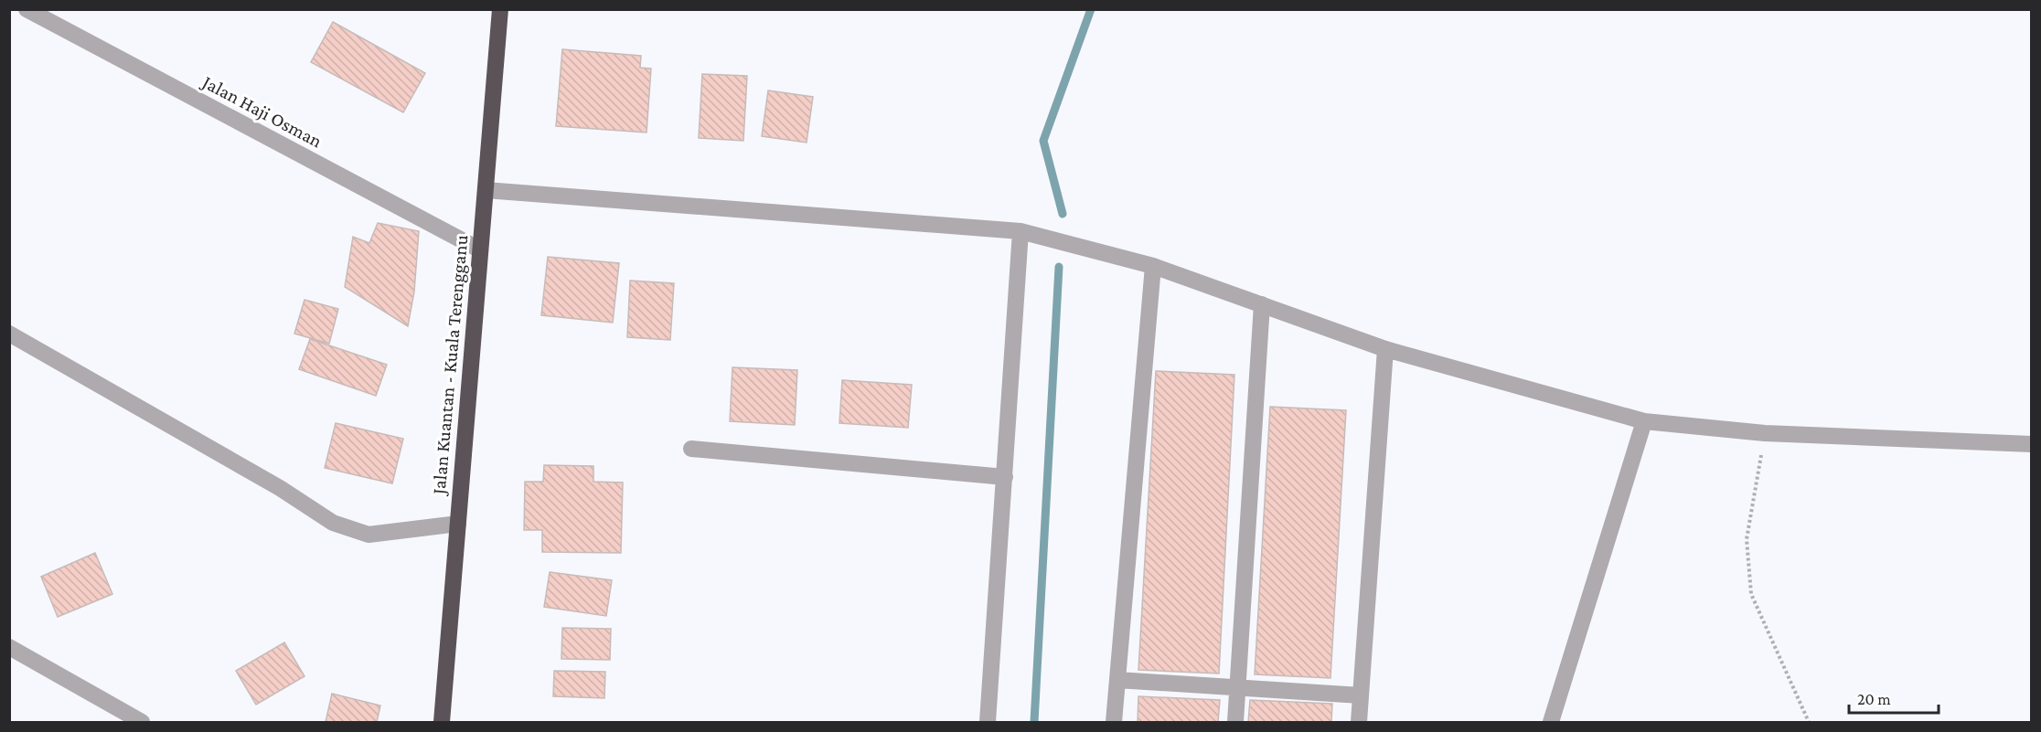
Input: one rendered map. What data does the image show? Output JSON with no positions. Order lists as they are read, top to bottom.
{
  "streets": {
    "highway": ["Jalan Kuantan - Kuala Terengganu"],
    "street": ["Jalan Haji Osman"]
  },
  "crossings": [
    ["Jalan Haji Osman", "Jalan Kuantan - Kuala Terengganu"]
  ],
  "scale_bar": "20 m"
}
